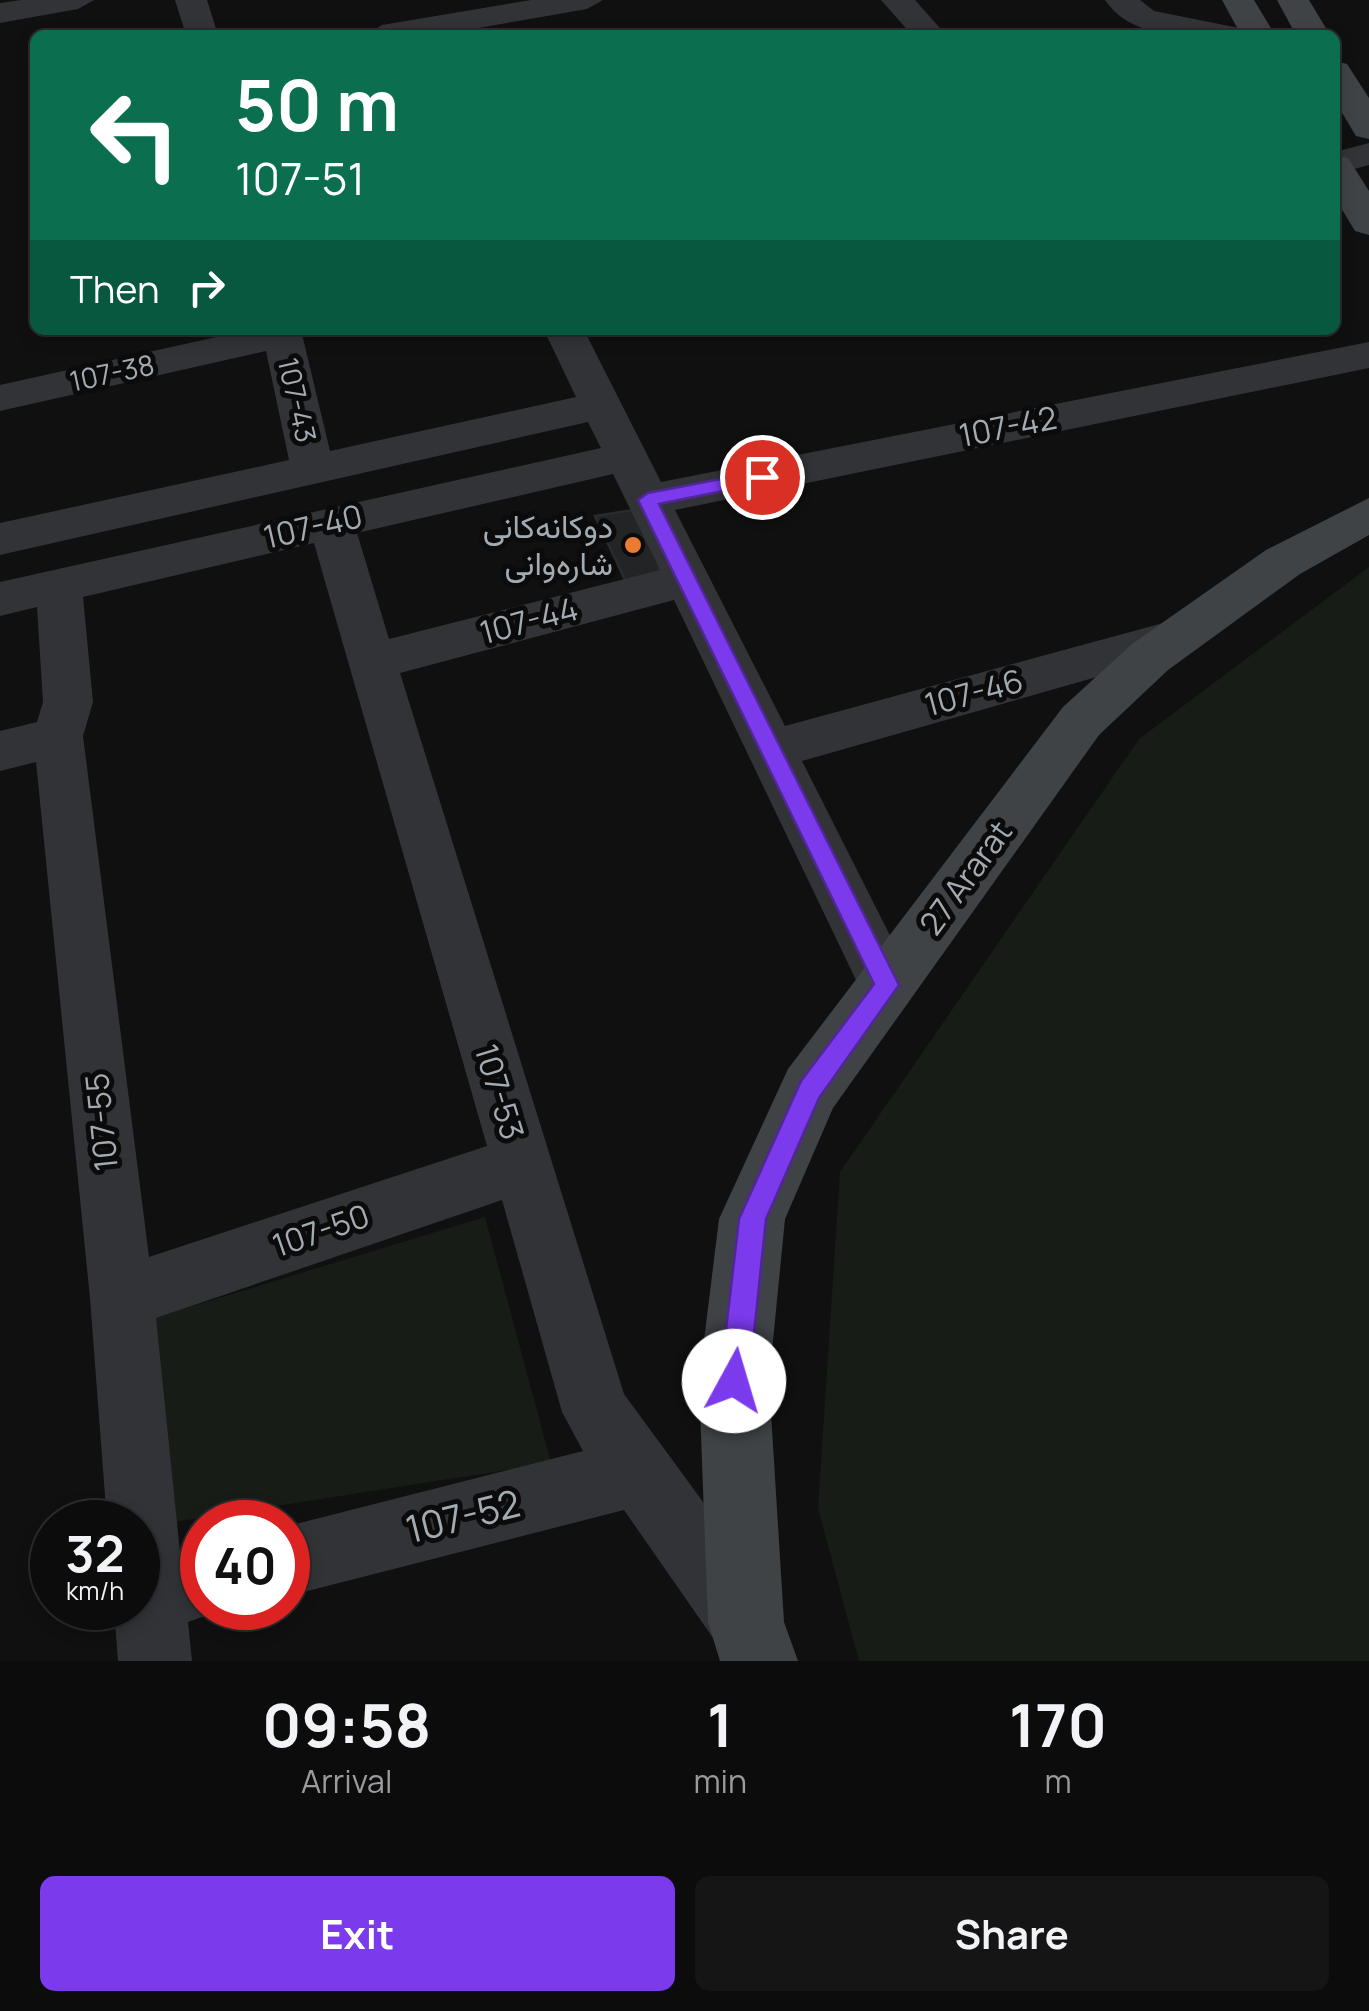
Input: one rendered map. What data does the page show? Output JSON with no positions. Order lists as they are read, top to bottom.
{
  "streets": {
    "street": [
      "107-38",
      "107-43",
      "107-42",
      "107-40",
      "107-44",
      "107-46",
      "27 Ararat",
      "107-53",
      "107-55",
      "107-50",
      "107-52"
    ]
  },
  "crossings": [
    ["107-43", "107-40"],
    ["107-43", "107-53"],
    ["107-40", "107-53"],
    ["107-40", "107-55"],
    ["107-44", "107-53"],
    ["107-46", "27 Ararat"],
    ["27 Ararat", "107-53"],
    ["107-53", "107-50"],
    ["107-53", "107-52"],
    ["107-55", "107-50"]
  ],
  "places": ["دوکانەکانی شارەوانی"],
  "page": {
    "turn": ["50 m", "107-51"],
    "then": "Then",
    "speed": "32 km/h",
    "limit": "40",
    "eta": [
      "09:58",
      "Arrival",
      "1",
      "min",
      "170",
      "m"
    ],
    "buttons": ["Exit", "Share"]
  }
}
